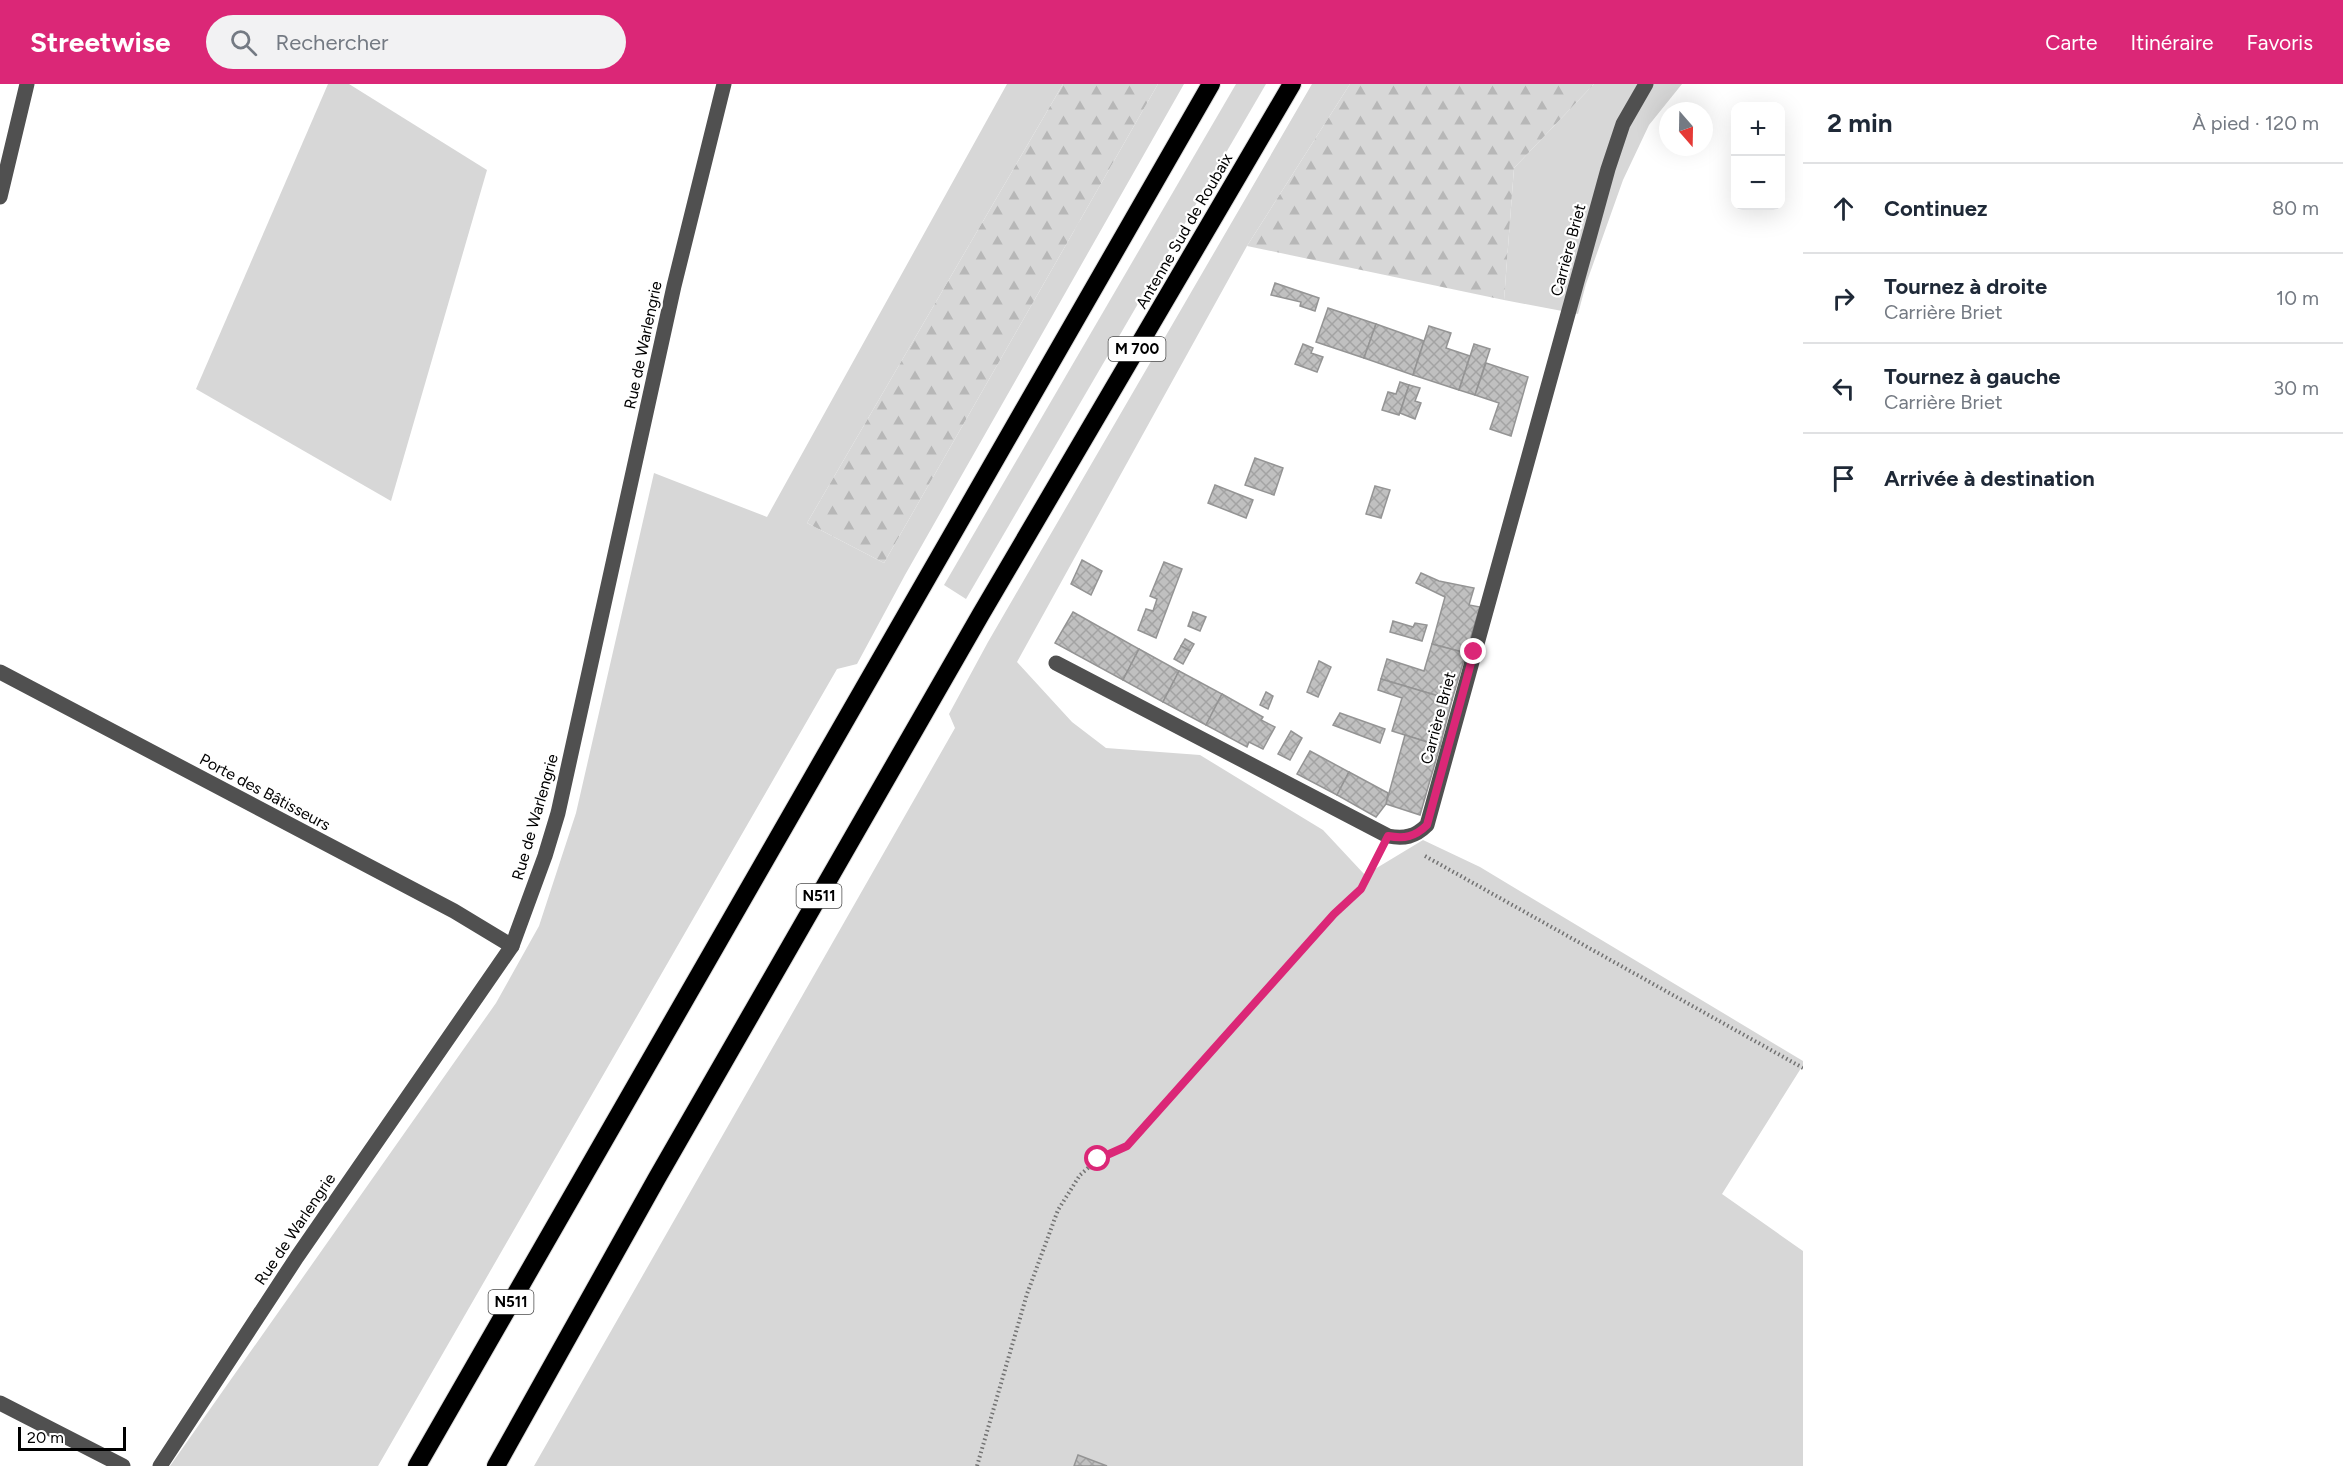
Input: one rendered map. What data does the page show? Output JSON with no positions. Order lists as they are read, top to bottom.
{
  "streets": {
    "highway": ["Antenne Sud de Roubaix", "M 700", "N511"],
    "street": ["Carrière Briet", "Rue de Warlengrie", "Porte des Bâtisseurs"]
  },
  "crossings": [
    ["Antenne Sud de Roubaix", "N511"],
    ["Rue de Warlengrie", "Porte des Bâtisseurs"]
  ],
  "scale_bar": "20 m",
  "north": "bottom",
  "page": {
    "header": "Streetwise",
    "search": "Rechercher",
    "nav": ["Carte", "Itinéraire", "Favoris"],
    "heading": ["2 min", "À pied · 120 m"],
    "map_buttons": ["+", "−"],
    "list": [
      ["Continuez", "80 m"],
      ["Tournez à droite", "Carrière Briet", "10 m"],
      ["Tournez à gauche", "Carrière Briet", "30 m"],
      "Arrivée à destination"
    ],
    "scale": "20 m"
  }
}
